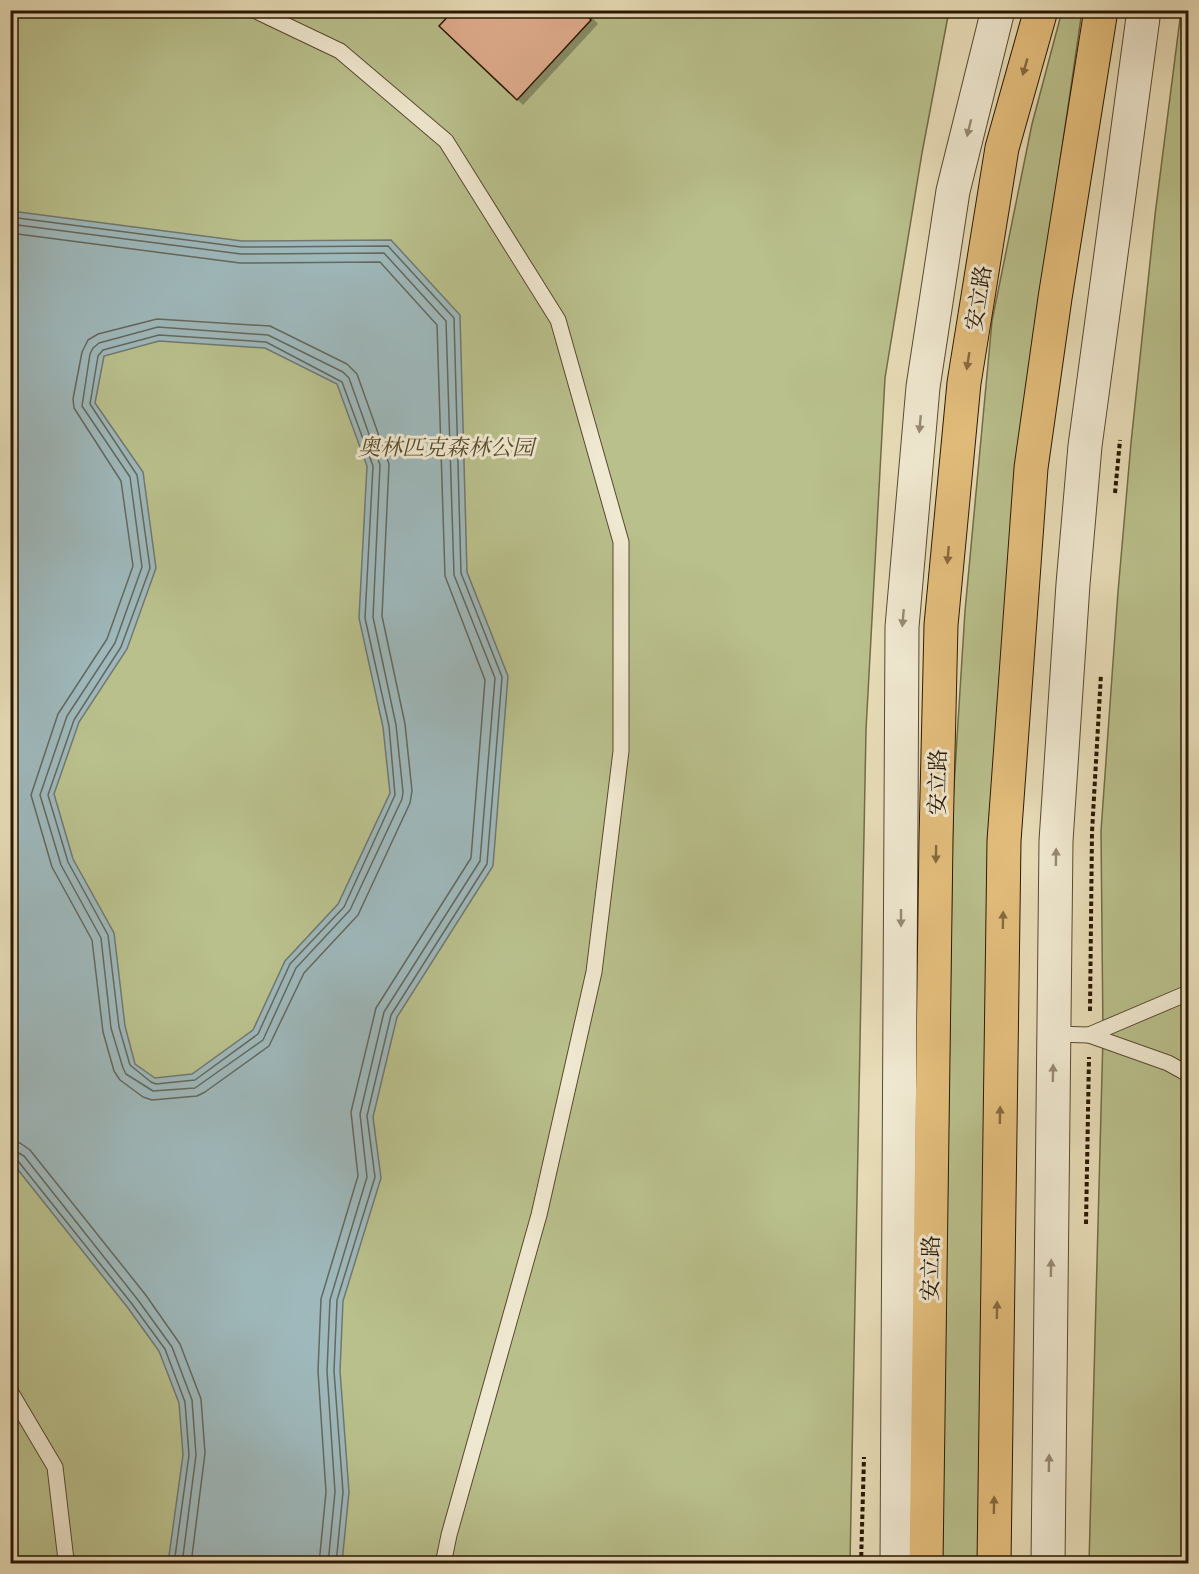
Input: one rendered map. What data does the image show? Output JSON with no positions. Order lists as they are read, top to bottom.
{
  "streets": {
    "main road": ["安立路"]
  },
  "parks": ["奥林匹克森林公园"]
}
